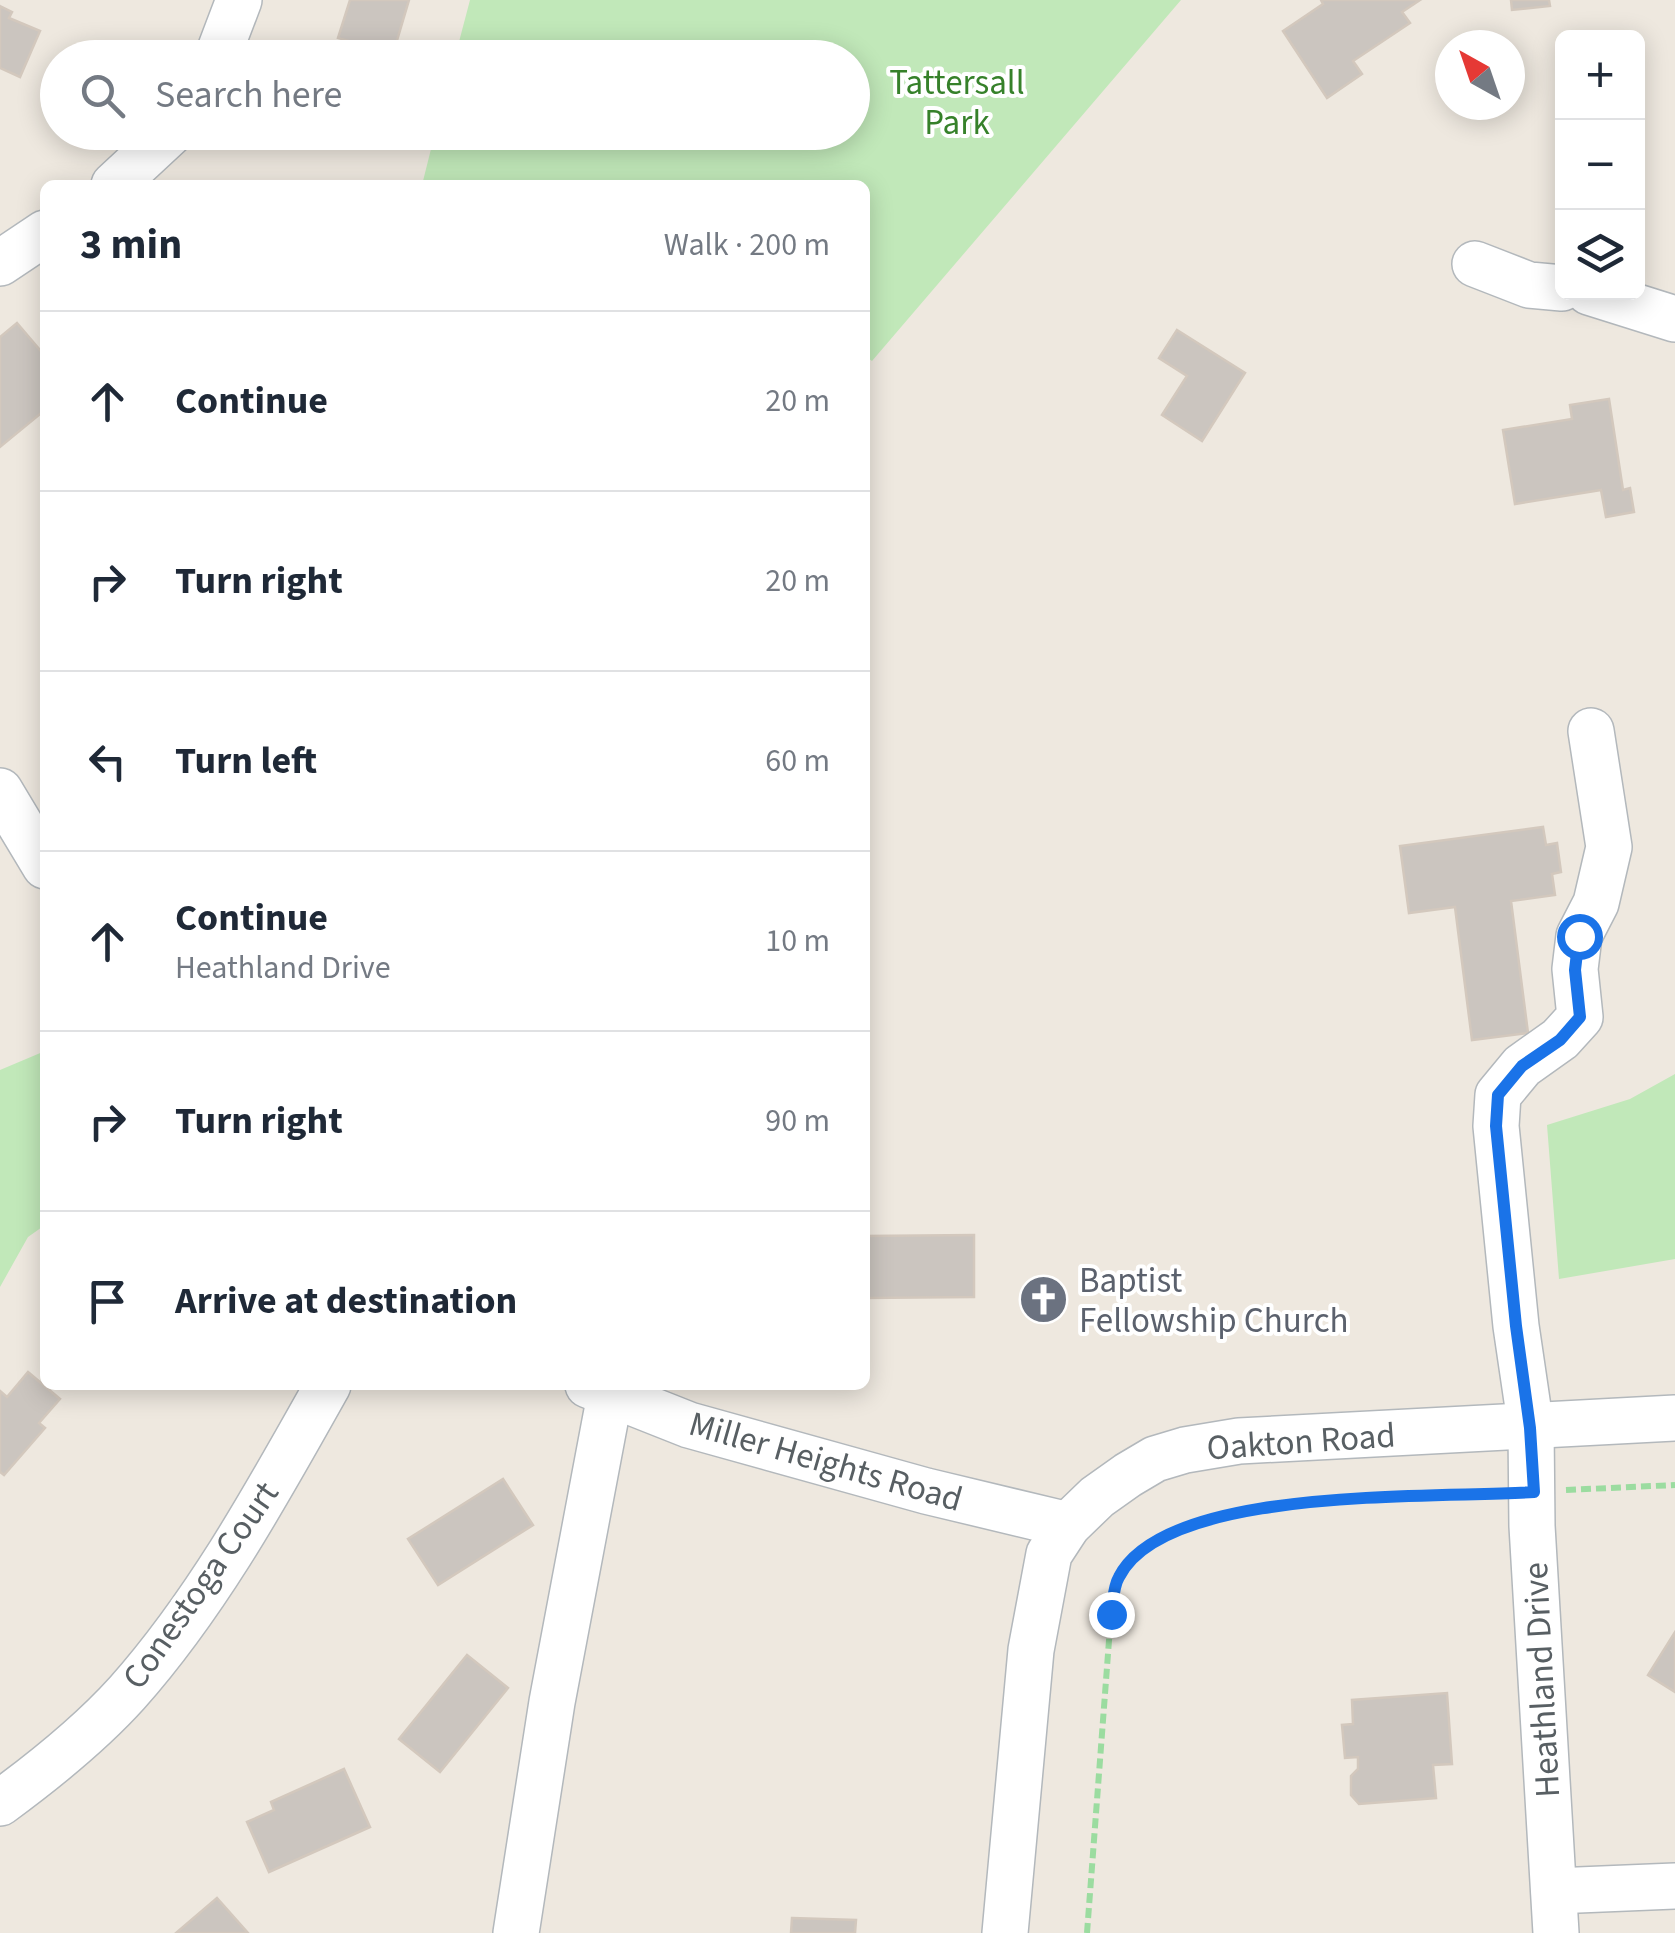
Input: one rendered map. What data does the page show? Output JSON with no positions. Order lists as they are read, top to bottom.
{
  "streets": {
    "street": [
      "Oakton Road",
      "Miller Heights Road",
      "Conestoga Court",
      "Heathland Drive"
    ]
  },
  "crossings": [
    ["Oakton Road", "Miller Heights Road"],
    ["Oakton Road", "Heathland Drive"]
  ],
  "parks": ["Tattersall Park"],
  "places": {
    "church": ["Baptist Fellowship Church"]
  },
  "north": "top left",
  "page": {
    "map_buttons": ["+", "−"],
    "search": "Search here",
    "heading": ["3 min", "Walk · 200 m"],
    "list": [
      ["Continue", "20 m"],
      ["Turn right", "20 m"],
      ["Turn left", "60 m"],
      ["Continue", "Heathland Drive", "10 m"],
      ["Turn right", "90 m"],
      "Arrive at destination"
    ]
  }
}
